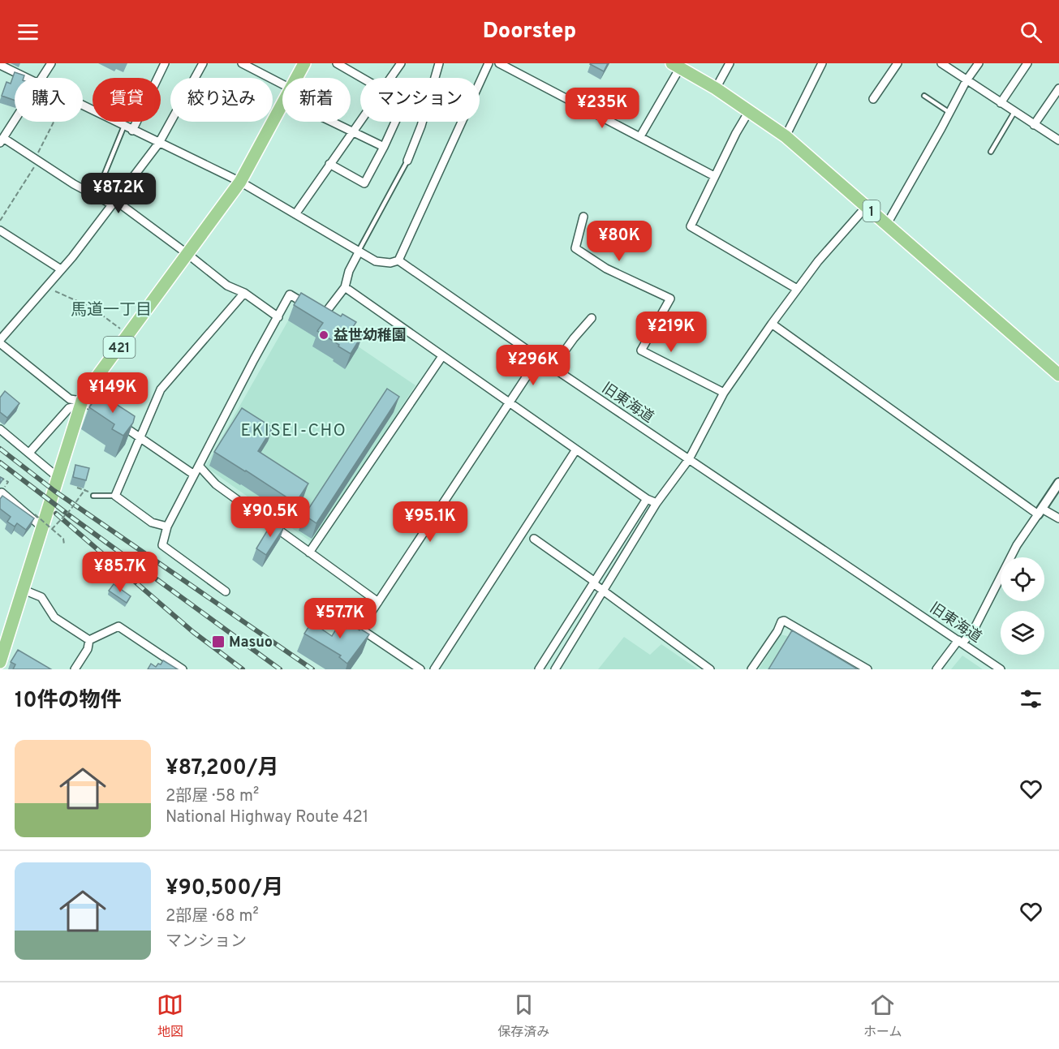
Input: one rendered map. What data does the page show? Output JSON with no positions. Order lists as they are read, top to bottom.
{
  "streets": {
    "highway": ["1", "421"],
    "street": ["旧東海道"]
  },
  "districts": ["馬道一丁目", "EKISEI-CHO"],
  "places": {
    "other": ["益世幼稚園"],
    "transit": ["Masuo"]
  },
  "page": {
    "header": "Doorstep",
    "chip": [
      "購入",
      "賃貸",
      "絞り込み",
      "新着",
      "マンション"
    ],
    "price": [
      "¥235K",
      "¥87.2K",
      "¥80K",
      "¥219K",
      "¥296K",
      "¥149K",
      "¥90.5K",
      "¥95.1K",
      "¥85.7K",
      "¥57.7K"
    ],
    "heading": "10件の物件",
    "list": [
      {
        "name": "¥87,200/月",
        "note": "2部屋 · 58 m² · National Highway Route 421"
      },
      {
        "name": "¥90,500/月",
        "note": "2部屋 · 68 m² · マンション"
      }
    ],
    "tabs": ["地図", "保存済み", "ホーム"]
  }
}
